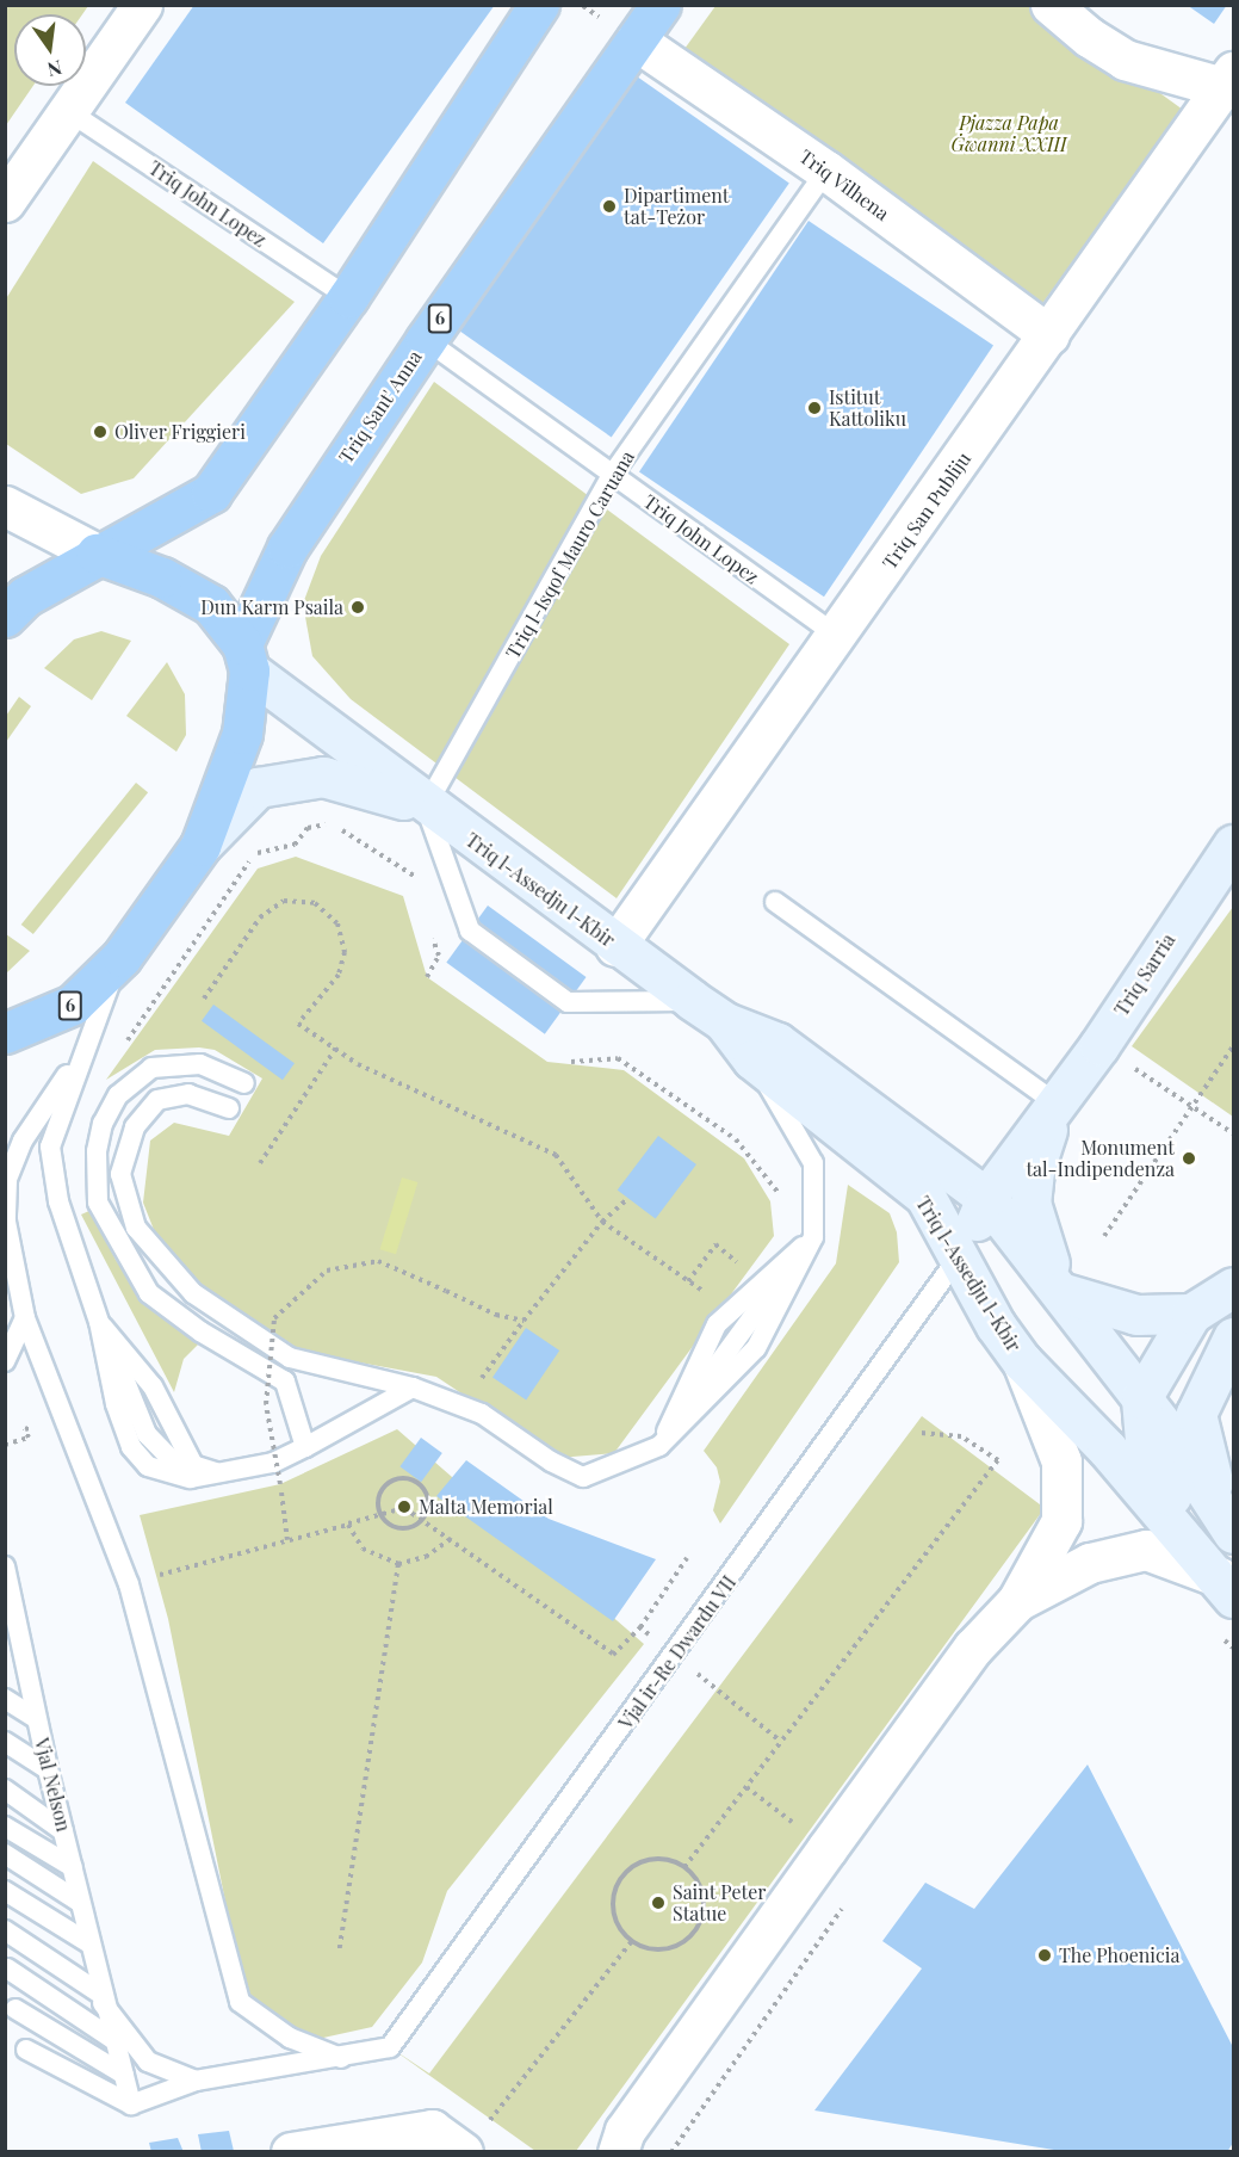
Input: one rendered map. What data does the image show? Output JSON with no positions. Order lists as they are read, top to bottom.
{
  "streets": {
    "highway": ["6", "Triq Sant' Anna"],
    "street": [
      "Triq Vilhena",
      "Triq San Publiju",
      "Triq l-Assedju l-Kbir",
      "Triq Sarria"
    ],
    "lane": [
      "Triq John Lopez",
      "Triq l-Isqof Mauro Caruana",
      "Vjal ir-Re Dwardu VII",
      "Vjal Nelson"
    ]
  },
  "crossings": [
    ["Triq Vilhena", "Triq Sant' Anna"],
    ["Triq Vilhena", "Triq San Publiju"],
    ["Triq Vilhena", "Triq l-Isqof Mauro Caruana"],
    ["Triq John Lopez", "Triq Sant' Anna"],
    ["Triq John Lopez", "Triq San Publiju"],
    ["Triq John Lopez", "Triq l-Isqof Mauro Caruana"],
    ["6", "Triq Sant' Anna"],
    ["6", "Triq l-Assedju l-Kbir"],
    ["Triq Sant' Anna", "Triq l-Assedju l-Kbir"],
    ["Triq San Publiju", "Triq l-Assedju l-Kbir"],
    ["Triq l-Isqof Mauro Caruana", "Triq l-Assedju l-Kbir"],
    ["Triq l-Assedju l-Kbir", "Triq Sarria"],
    ["Triq l-Assedju l-Kbir", "Vjal ir-Re Dwardu VII"],
    ["Triq Sarria", "Vjal ir-Re Dwardu VII"]
  ],
  "parks": ["Pjazza Papa Ġwanni XXIII"],
  "places": [
    "Dipartiment tat-Teżor",
    "Istitut Kattoliku",
    "Oliver Friggieri",
    "Dun Karm Psaila",
    "Monument tal-Indipendenza",
    "Malta Memorial",
    "Saint Peter Statue",
    "The Phoenicia"
  ],
  "north": "bottom"
}
